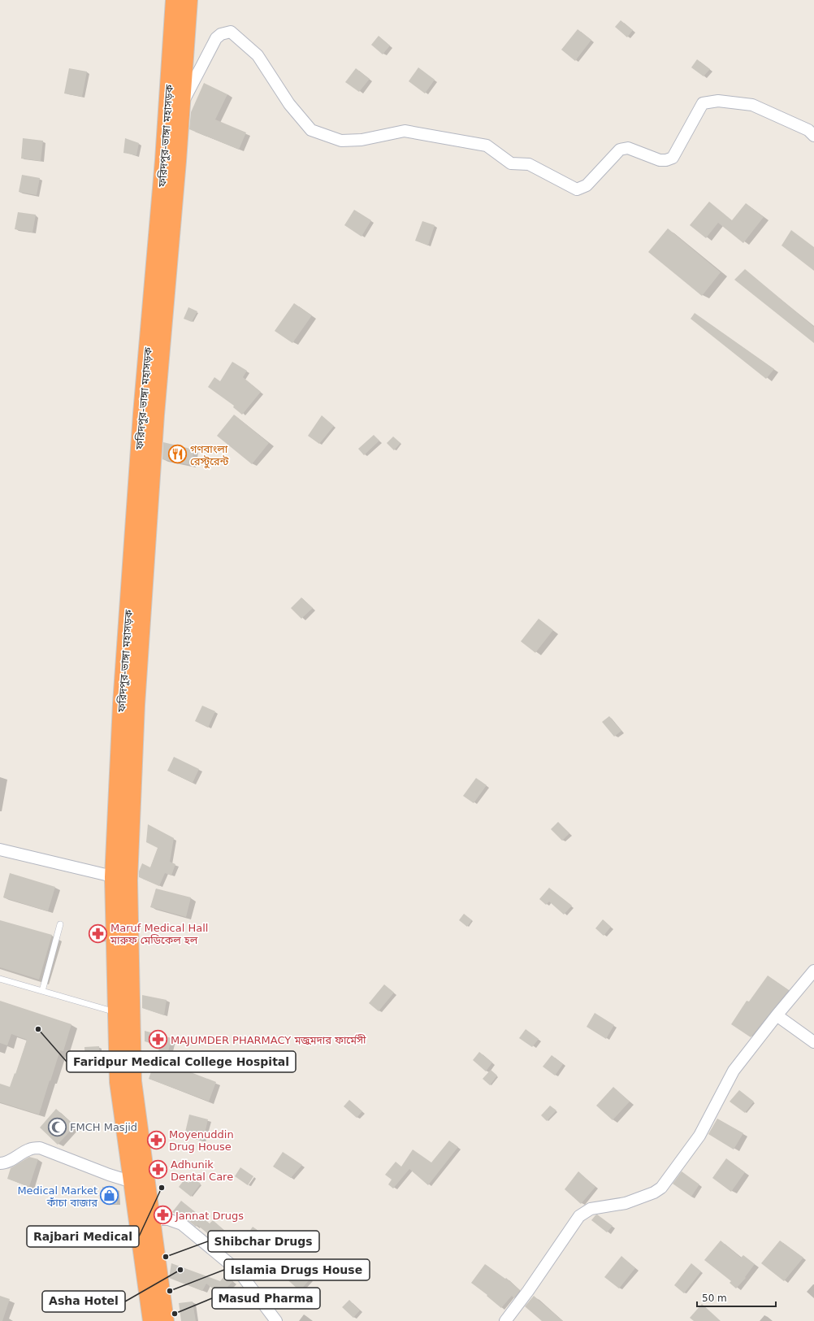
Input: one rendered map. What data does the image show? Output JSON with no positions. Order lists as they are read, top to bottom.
{
  "streets": {
    "highway": ["ফরিদপুর-ভাঙ্গা মহাসড়ক"]
  },
  "places": {
    "restaurant": ["গণবাংলা রেস্টুরেন্ট"],
    "pharmacy": [
      "Maruf Medical Hall মারুফ মেডিকেল হল",
      "MAJUMDER PHARMACY মজুমদার ফার্মেসী",
      "Moyenuddin Drug House",
      "Adhunik Dental Care",
      "Jannat Drugs"
    ],
    "other": [
      "Faridpur Medical College Hospital",
      "Rajbari Medical",
      "Shibchar Drugs",
      "Asha Hotel",
      "Islamia Drugs House",
      "Masud Pharma"
    ],
    "mosque": ["FMCH Masjid"],
    "shop": ["Medical Market কাঁচা বাজার"]
  },
  "scale_bar": "50 m"
}
